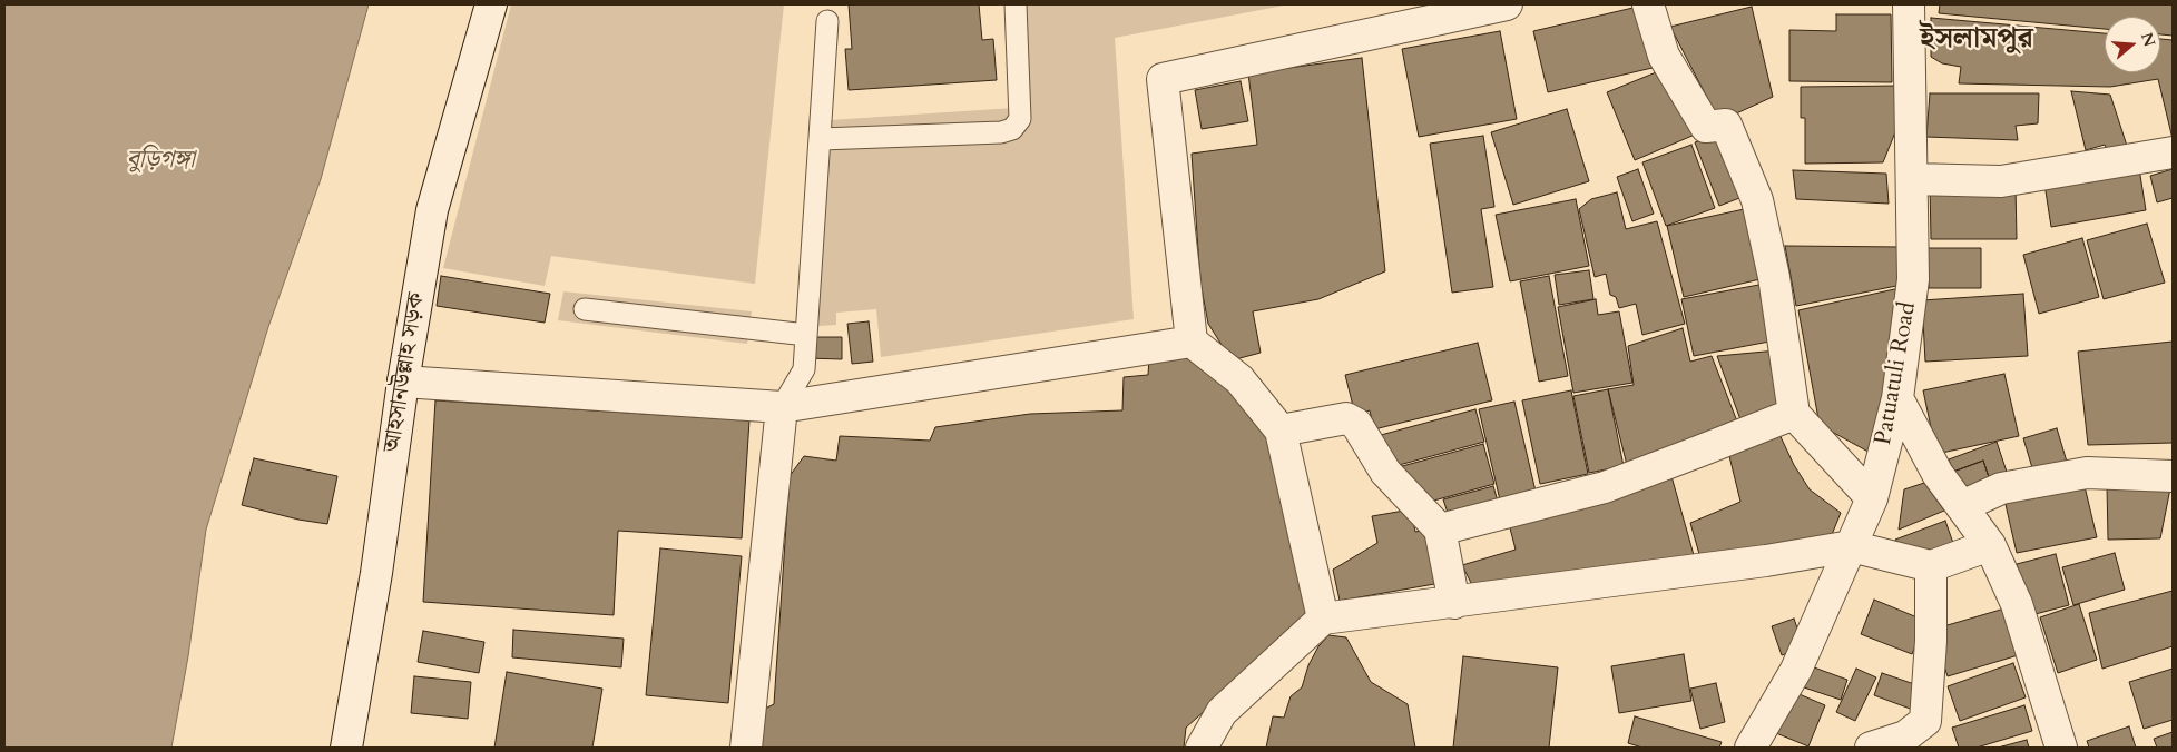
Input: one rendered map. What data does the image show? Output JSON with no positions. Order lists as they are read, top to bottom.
{
  "streets": {
    "street": ["আহসানউল্লাহ সড়ক", "Patuatuli Road"]
  },
  "districts": ["ইসলামপুর"],
  "water": ["বুড়িগঙ্গা"],
  "north": "right"
}
